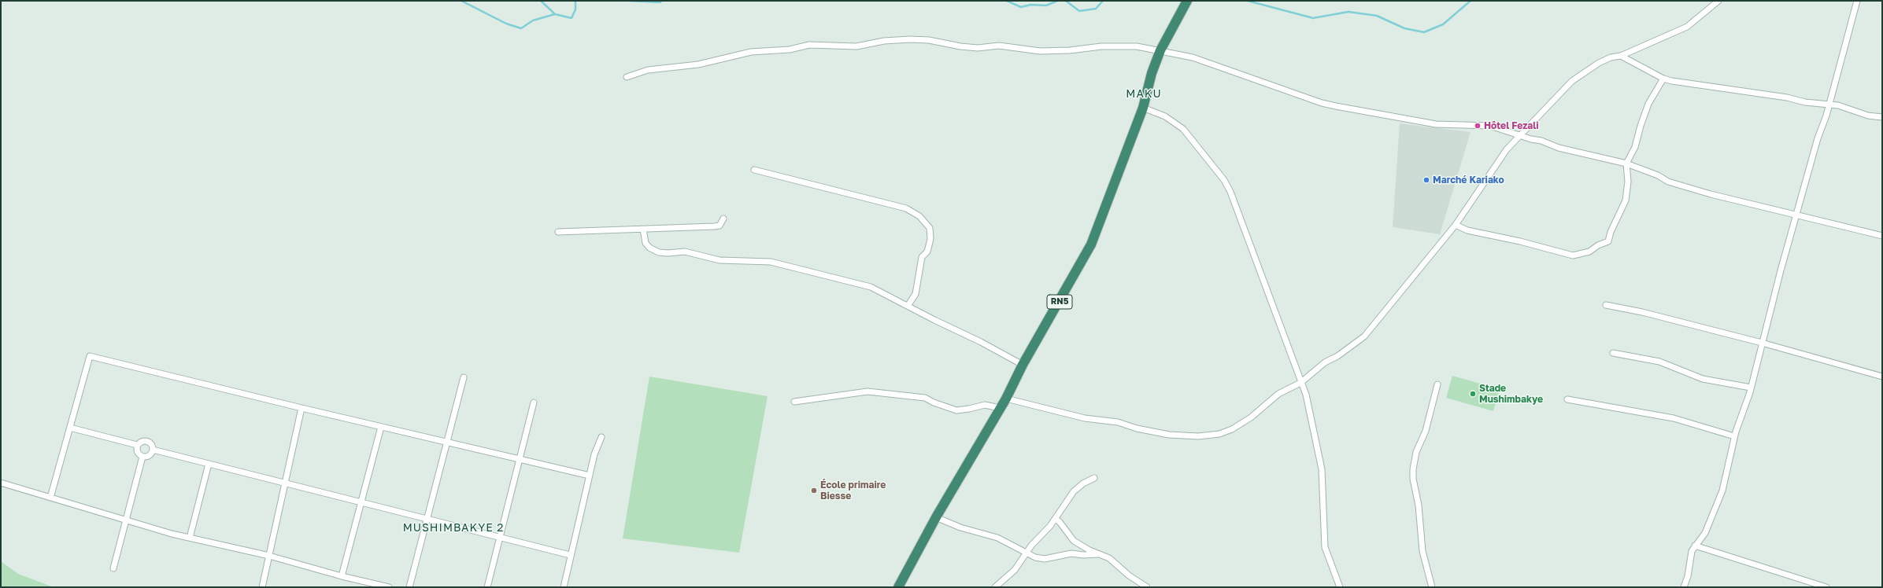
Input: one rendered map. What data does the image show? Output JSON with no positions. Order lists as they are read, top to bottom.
{
  "streets": {
    "highway": ["RN5"]
  },
  "districts": ["MAKU", "MUSHIMBAKYE 2"],
  "places": [
    "Hôtel Fezali",
    "Marché Kariako",
    "Stade Mushimbakye",
    "École primaire Biesse"
  ]
}
